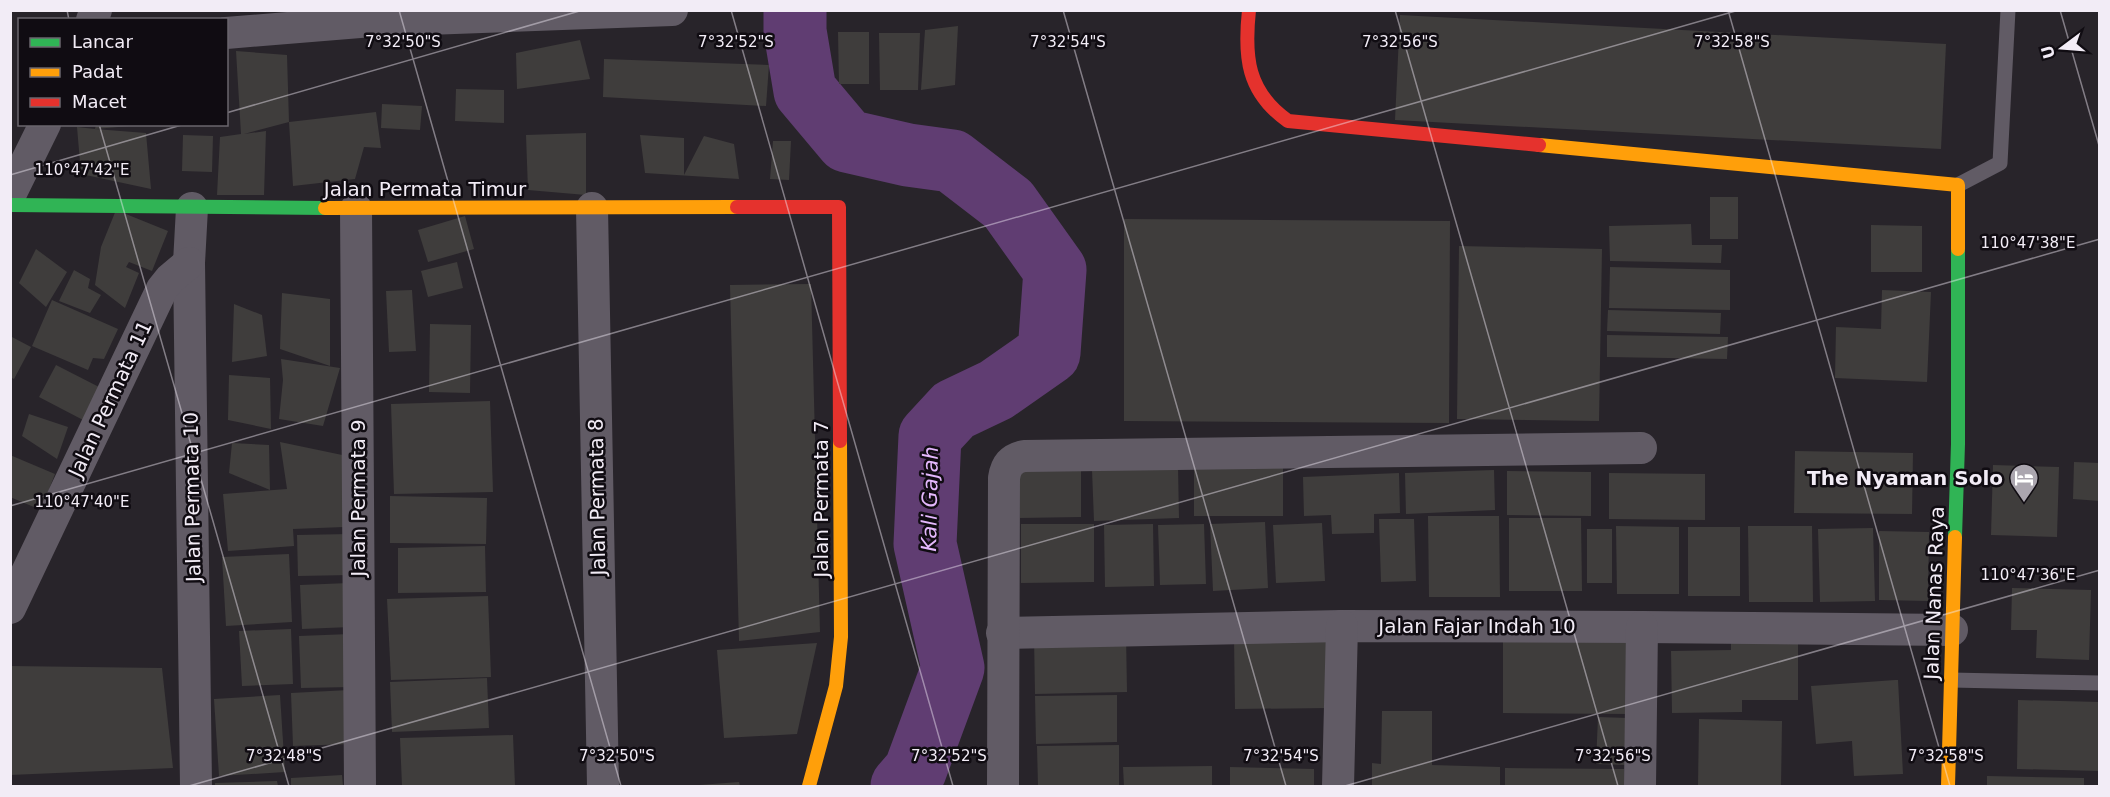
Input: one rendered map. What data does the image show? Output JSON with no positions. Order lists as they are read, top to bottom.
{
  "streets": {
    "street": [
      "Jalan Permata Timur",
      "Jalan Permata 11",
      "Jalan Permata 10",
      "Jalan Permata 8",
      "Jalan Permata 9",
      "Jalan Permata 7",
      "Jalan Nanas Raya",
      "Jalan Fajar Indah 10"
    ]
  },
  "crossings": [
    ["Jalan Permata Timur", "Jalan Permata 10"],
    ["Jalan Permata Timur", "Jalan Permata 8"],
    ["Jalan Permata Timur", "Jalan Permata 9"],
    ["Jalan Permata Timur", "Jalan Permata 7"],
    ["Jalan Permata 11", "Jalan Permata 10"],
    ["Jalan Nanas Raya", "Jalan Fajar Indah 10"]
  ],
  "water": ["Kali Gajah"],
  "places": {
    "hotel": ["The Nyaman Solo"]
  },
  "legend": ["Lancar", "Padat", "Macet"],
  "north": "left",
  "coordinates": [
    "7°32'50\"S",
    "7°32'52\"S",
    "7°32'54\"S",
    "7°32'56\"S",
    "7°32'58\"S",
    "110°47'42\"E",
    "110°47'38\"E",
    "110°47'40\"E",
    "110°47'36\"E",
    "7°32'48\"S"
  ]
}
